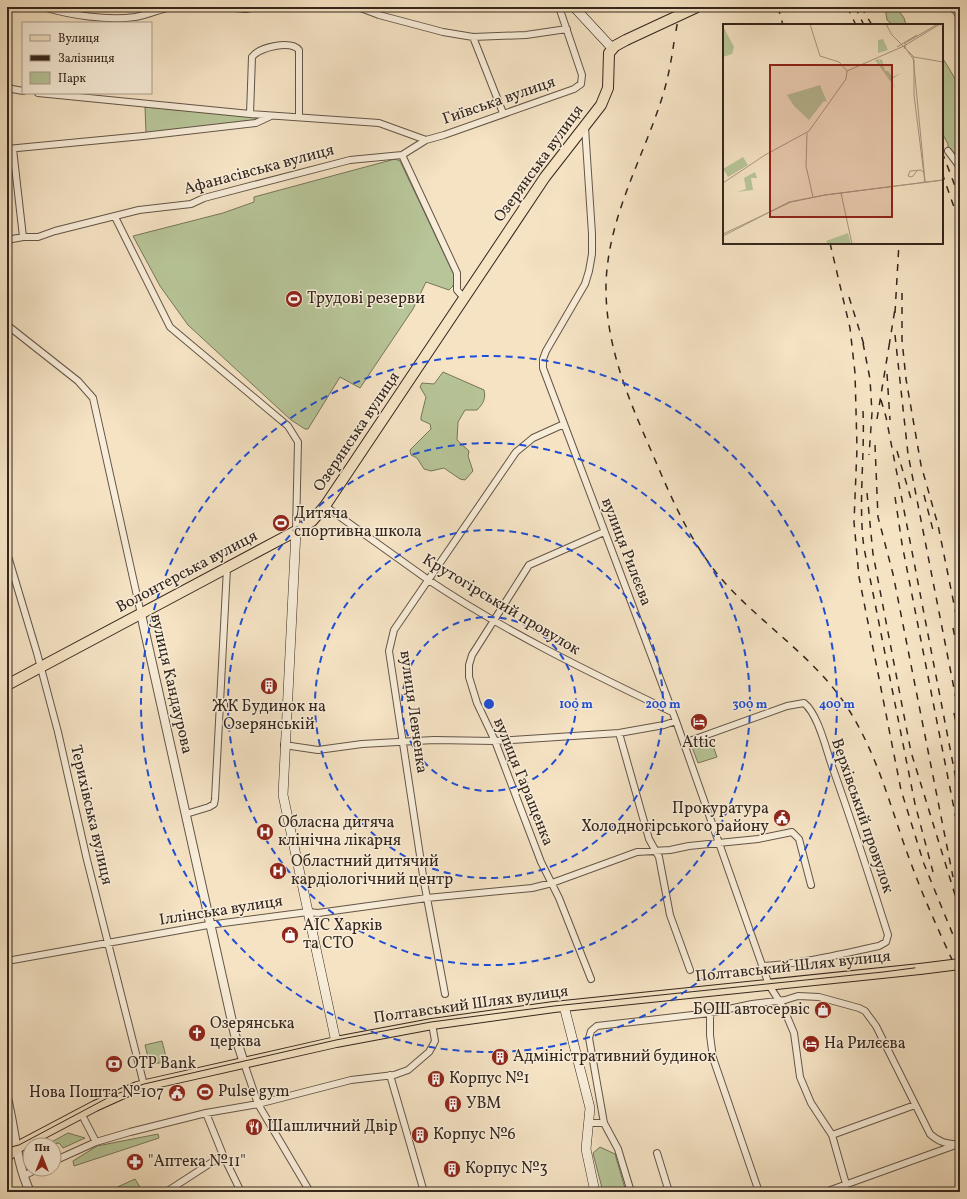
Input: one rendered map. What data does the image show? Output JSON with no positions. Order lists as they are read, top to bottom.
{
  "streets": {
    "main road": ["Озерянська вулиця", "Волонтерська вулиця", "Полтавський Шлях вулиця"],
    "street": [
      "Гиївська вулиця",
      "Афанасівська вулиця",
      "вулиця Рилєєва",
      "Крутогірський провулок",
      "вулиця Кандаурова",
      "вулиця Левченка",
      "вулиця Гаращенка",
      "Терихівська вулиця",
      "Верхівський провулок",
      "Іллінська вулиця"
    ]
  },
  "crossings": [
    ["Гиївська вулиця", "Афанасівська вулиця"],
    ["Озерянська вулиця", "вулиця Рилєєва"],
    ["Озерянська вулиця", "Волонтерська вулиця"],
    ["Озерянська вулиця", "Крутогірський провулок"],
    ["вулиця Рилєєва", "Крутогірський провулок"],
    ["вулиця Рилєєва", "вулиця Левченка"],
    ["вулиця Рилєєва", "вулиця Гаращенка"],
    ["вулиця Рилєєва", "Верхівський провулок"],
    ["вулиця Рилєєва", "Іллінська вулиця"],
    ["вулиця Рилєєва", "Полтавський Шлях вулиця"],
    ["Волонтерська вулиця", "вулиця Кандаурова"],
    ["Волонтерська вулиця", "Терихівська вулиця"],
    ["Крутогірський провулок", "вулиця Левченка"],
    ["Крутогірський провулок", "вулиця Гаращенка"],
    ["вулиця Кандаурова", "Іллінська вулиця"],
    ["вулиця Кандаурова", "Полтавський Шлях вулиця"],
    ["вулиця Левченка", "Іллінська вулиця"],
    ["вулиця Гаращенка", "Іллінська вулиця"],
    ["Терихівська вулиця", "Іллінська вулиця"],
    ["Терихівська вулиця", "Полтавський Шлях вулиця"]
  ],
  "places": {
    "sports": ["Трудові резерви", "Дитяча спортивна школа", "Pulse gym"],
    "building": [
      "ЖК Будинок на Озерянській",
      "Адміністративний будинок",
      "Корпус №1",
      "УВМ",
      "Корпус №6",
      "Корпус №3"
    ],
    "hotel": ["Attic", "На Рилєєва"],
    "public building": ["Прокуратура Холодногірського району", "Нова Пошта №107"],
    "hospital": ["Обласна дитяча клінічна лікарня", "Областний дитячий кардіологічний центр"],
    "shop": ["АІС Харків та СТО", "БОШ автосервіс"],
    "church": ["Озерянська церква"],
    "bank": ["OTP Bank"],
    "restaurant": ["Шашличний Двір"],
    "pharmacy": ["\"Аптека №11\""]
  },
  "legend": ["Вулиця", "Залізниця", "Парк"],
  "north": "top",
  "rings": [
    "100 m",
    "200 m",
    "300 m",
    "400 m"
  ]
}
